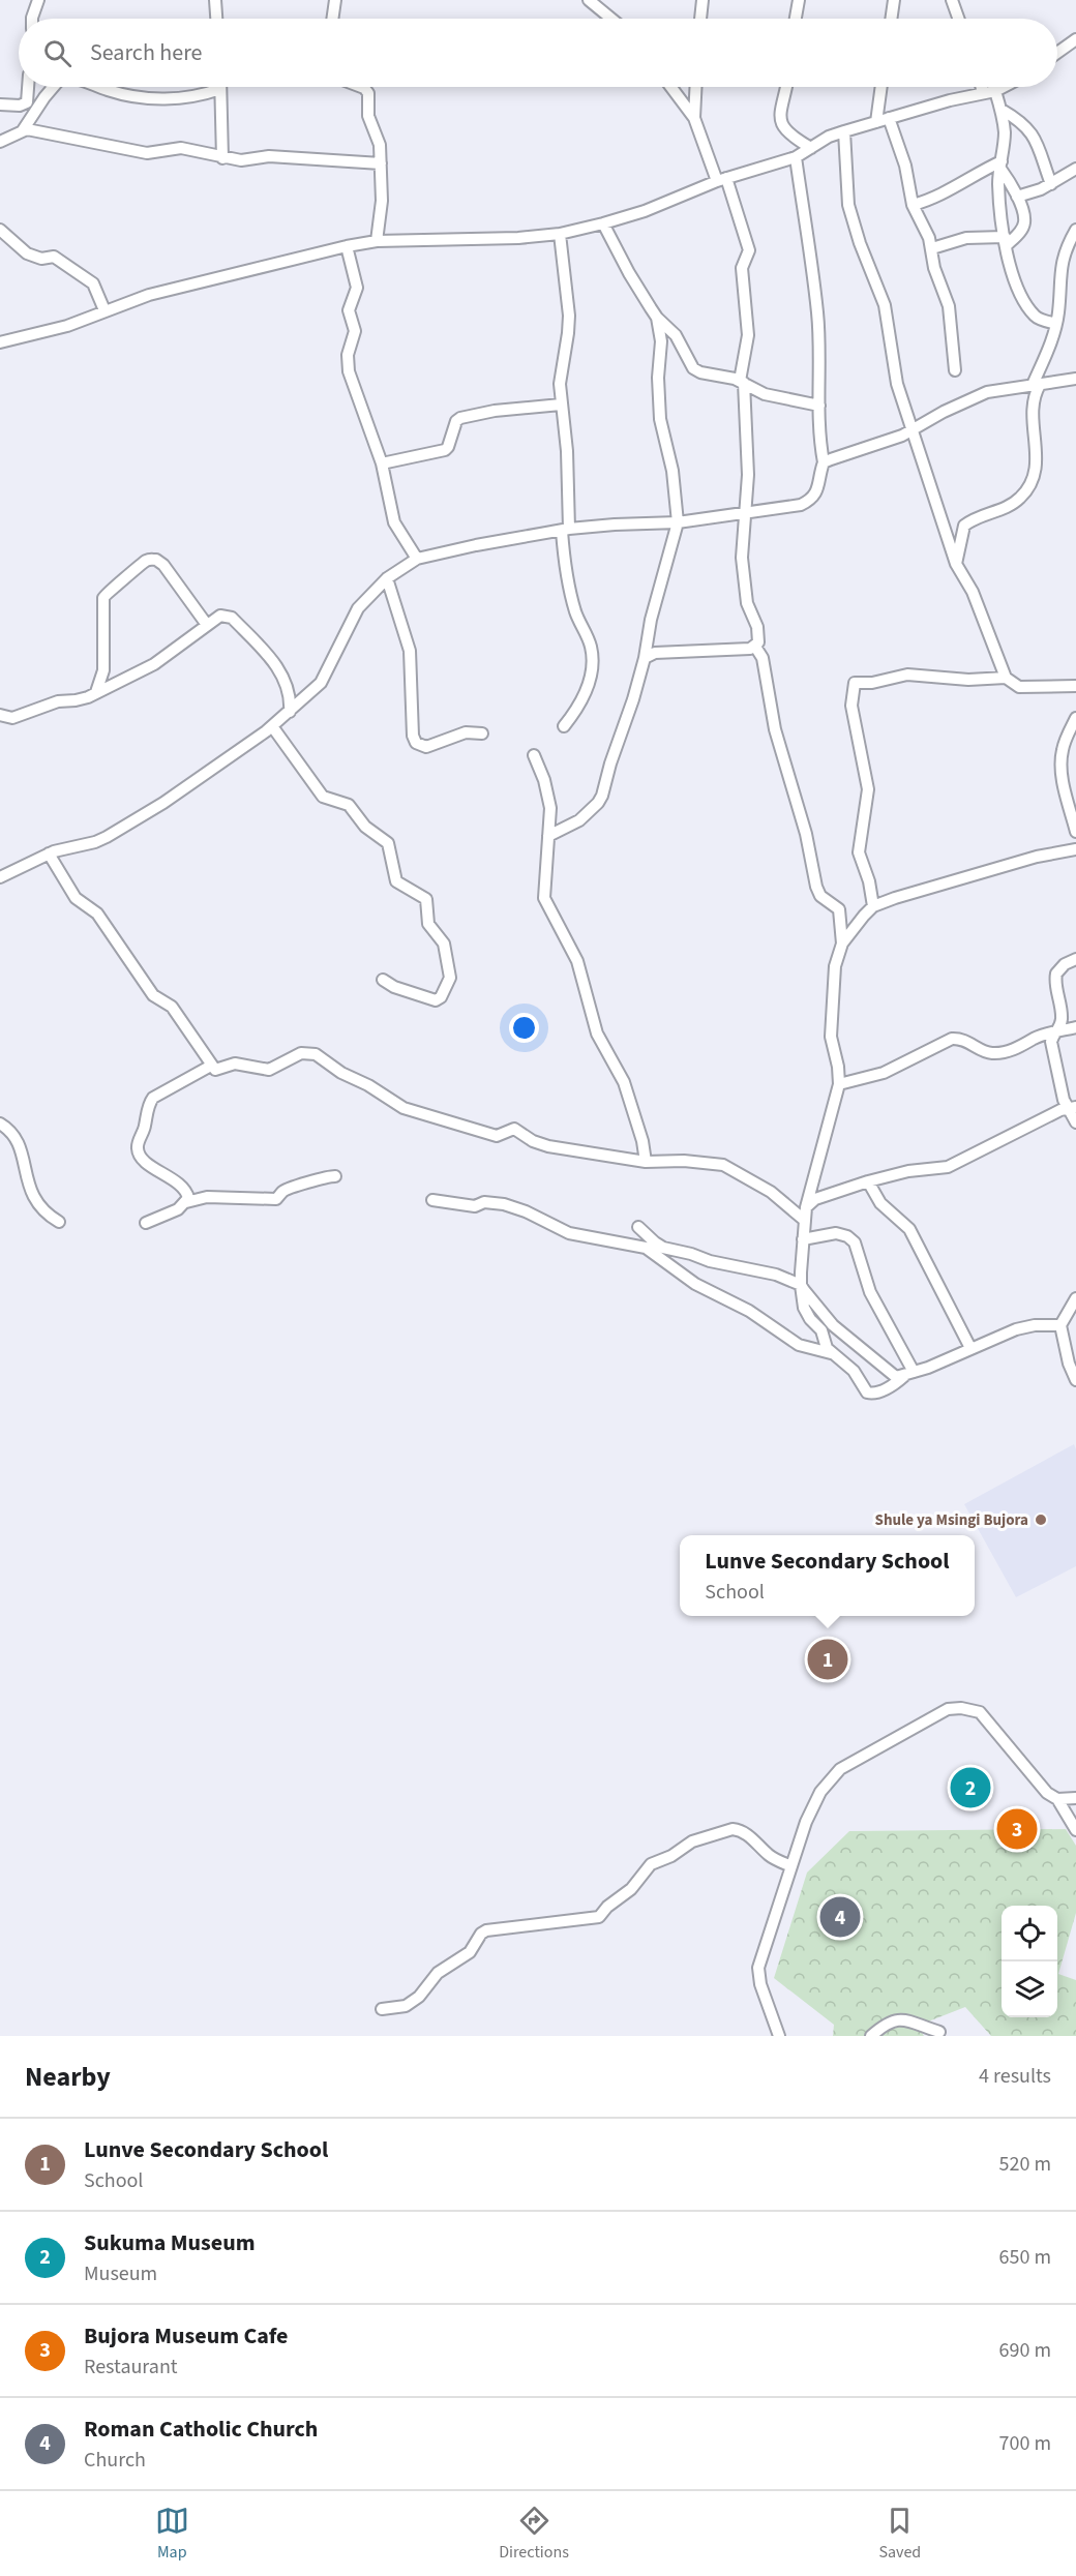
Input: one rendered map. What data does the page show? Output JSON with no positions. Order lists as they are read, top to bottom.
{
  "places": ["Shule ya Msingi Bujora"],
  "page": {
    "search": "Search here",
    "popup": ["Lunve Secondary School", "School"],
    "pins": [
      "1",
      "2",
      "3",
      "4"
    ],
    "heading": ["Nearby", "4 results"],
    "list": [
      {
        "mark": "1",
        "name": "Lunve Secondary School",
        "note": "School",
        "value": "520 m"
      },
      {
        "mark": "2",
        "name": "Sukuma Museum",
        "note": "Museum",
        "value": "650 m"
      },
      {
        "mark": "3",
        "name": "Bujora Museum Cafe",
        "note": "Restaurant",
        "value": "690 m"
      },
      {
        "mark": "4",
        "name": "Roman Catholic Church",
        "note": "Church",
        "value": "700 m"
      }
    ],
    "nav": ["Map", "Directions", "Saved"]
  }
}
